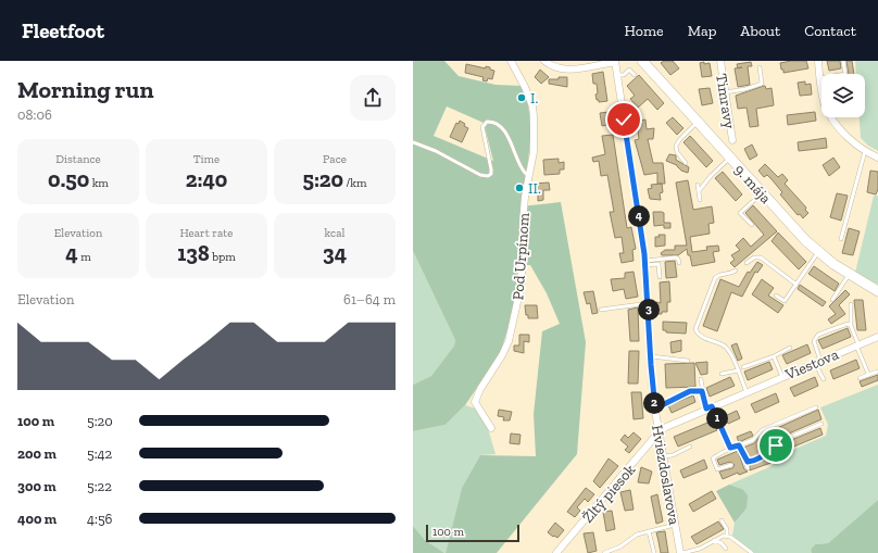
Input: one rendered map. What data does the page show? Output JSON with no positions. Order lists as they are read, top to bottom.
{
  "streets": {
    "main road": ["9. mája"],
    "street": [
      "Timravy",
      "Pod Urpínom",
      "Viestova",
      "Hviezdoslavova",
      "Žltý piesok"
    ]
  },
  "crossings": [
    ["Viestova", "Hviezdoslavova"],
    ["Viestova", "Žltý piesok"],
    ["Hviezdoslavova", "Žltý piesok"]
  ],
  "places": ["I.", "II."],
  "scale_bar": "100 m",
  "page": {
    "header": "Fleetfoot",
    "nav": [
      "Home",
      "Map",
      "About",
      "Contact"
    ],
    "heading": ["Morning run", "08:06"],
    "stats": [
      ["Distance", "0.50 km"],
      ["Time", "2:40"],
      ["Pace", "5:20 /km"],
      ["Elevation", "4 m"],
      ["Heart rate", "138 bpm"],
      ["kcal", "34"]
    ],
    "pins": [
      "4",
      "3",
      "2",
      "1"
    ],
    "chart": ["Elevation", "61–64 m"],
    "list": [
      {
        "name": "100 m",
        "note": "5:20"
      },
      {
        "name": "200 m",
        "note": "5:42"
      },
      {
        "name": "300 m",
        "note": "5:22"
      },
      {
        "name": "400 m",
        "note": "4:56"
      }
    ],
    "scale": "100 m"
  }
}
